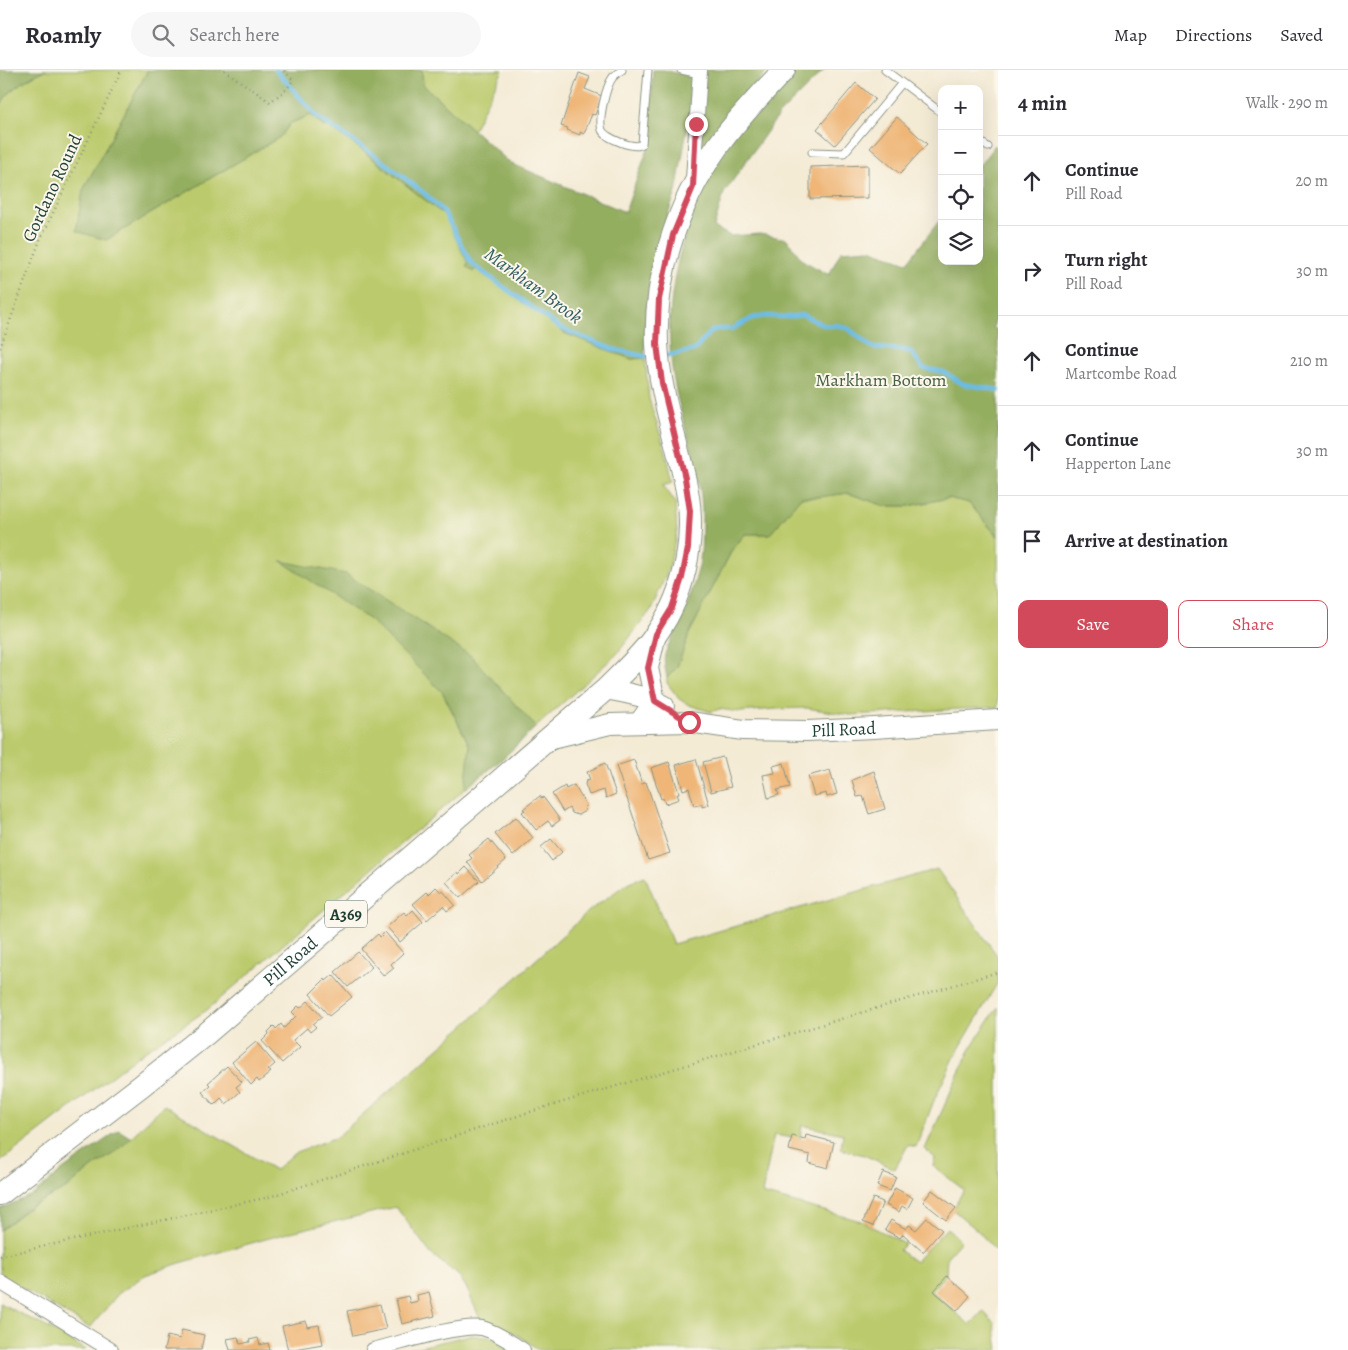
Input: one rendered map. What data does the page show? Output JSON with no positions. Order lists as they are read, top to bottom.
{
  "streets": {
    "main road": ["Pill Road", "A369"],
    "path": ["Gordano Round"]
  },
  "crossings": [
    ["Pill Road", "A369"]
  ],
  "water": ["Markham Brook"],
  "parks": ["Markham Bottom"],
  "page": {
    "header": "Roamly",
    "search": "Search here",
    "nav": ["Map", "Directions", "Saved"],
    "heading": ["4 min", "Walk · 290 m"],
    "map_buttons": ["+", "−"],
    "list": [
      ["Continue", "Pill Road", "20 m"],
      ["Turn right", "Pill Road", "30 m"],
      ["Continue", "Martcombe Road", "210 m"],
      ["Continue", "Happerton Lane", "30 m"],
      "Arrive at destination"
    ],
    "buttons": ["Save", "Share"]
  }
}
